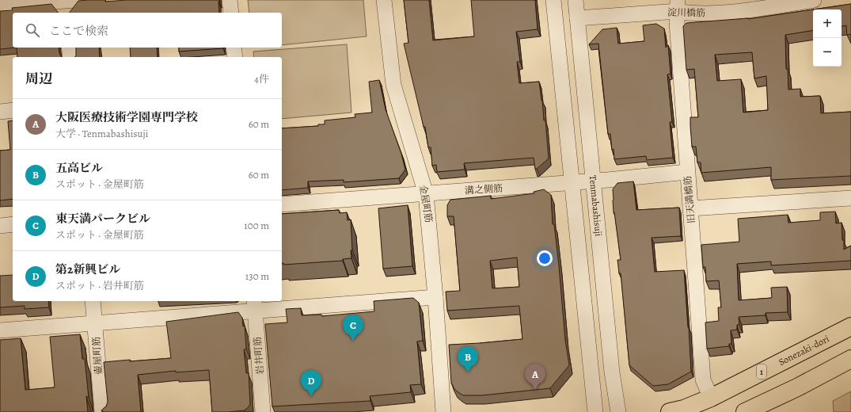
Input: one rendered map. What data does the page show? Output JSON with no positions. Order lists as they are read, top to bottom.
{
  "streets": {
    "highway": ["Sonezaki-dori", "1"],
    "street": [
      "淀川橋筋",
      "溝之側筋",
      "旧天満橋筋",
      "金屋町筋",
      "Tenmabashisuji",
      "壷屋町筋",
      "岩井町筋"
    ]
  },
  "crossings": [
    ["淀川橋筋", "旧天満橋筋"],
    ["淀川橋筋", "Tenmabashisuji"],
    ["溝之側筋", "旧天満橋筋"],
    ["溝之側筋", "金屋町筋"],
    ["溝之側筋", "Tenmabashisuji"],
    ["旧天満橋筋", "Sonezaki-dori"]
  ],
  "page": {
    "map_buttons": ["+", "−"],
    "search": "ここで検索",
    "heading": ["周辺", "4件"],
    "list": [
      {
        "mark": "A",
        "name": "大阪医療技術学園専門学校",
        "note": "大学 · Tenmabashisuji",
        "value": "60 m"
      },
      {
        "mark": "B",
        "name": "五高ビル",
        "note": "スポット · 金屋町筋",
        "value": "60 m"
      },
      {
        "mark": "C",
        "name": "東天満パークビル",
        "note": "スポット · 金屋町筋",
        "value": "100 m"
      },
      {
        "mark": "D",
        "name": "第2新興ビル",
        "note": "スポット · 岩井町筋",
        "value": "130 m"
      }
    ],
    "pins": [
      "C",
      "B",
      "A",
      "D"
    ]
  }
}
